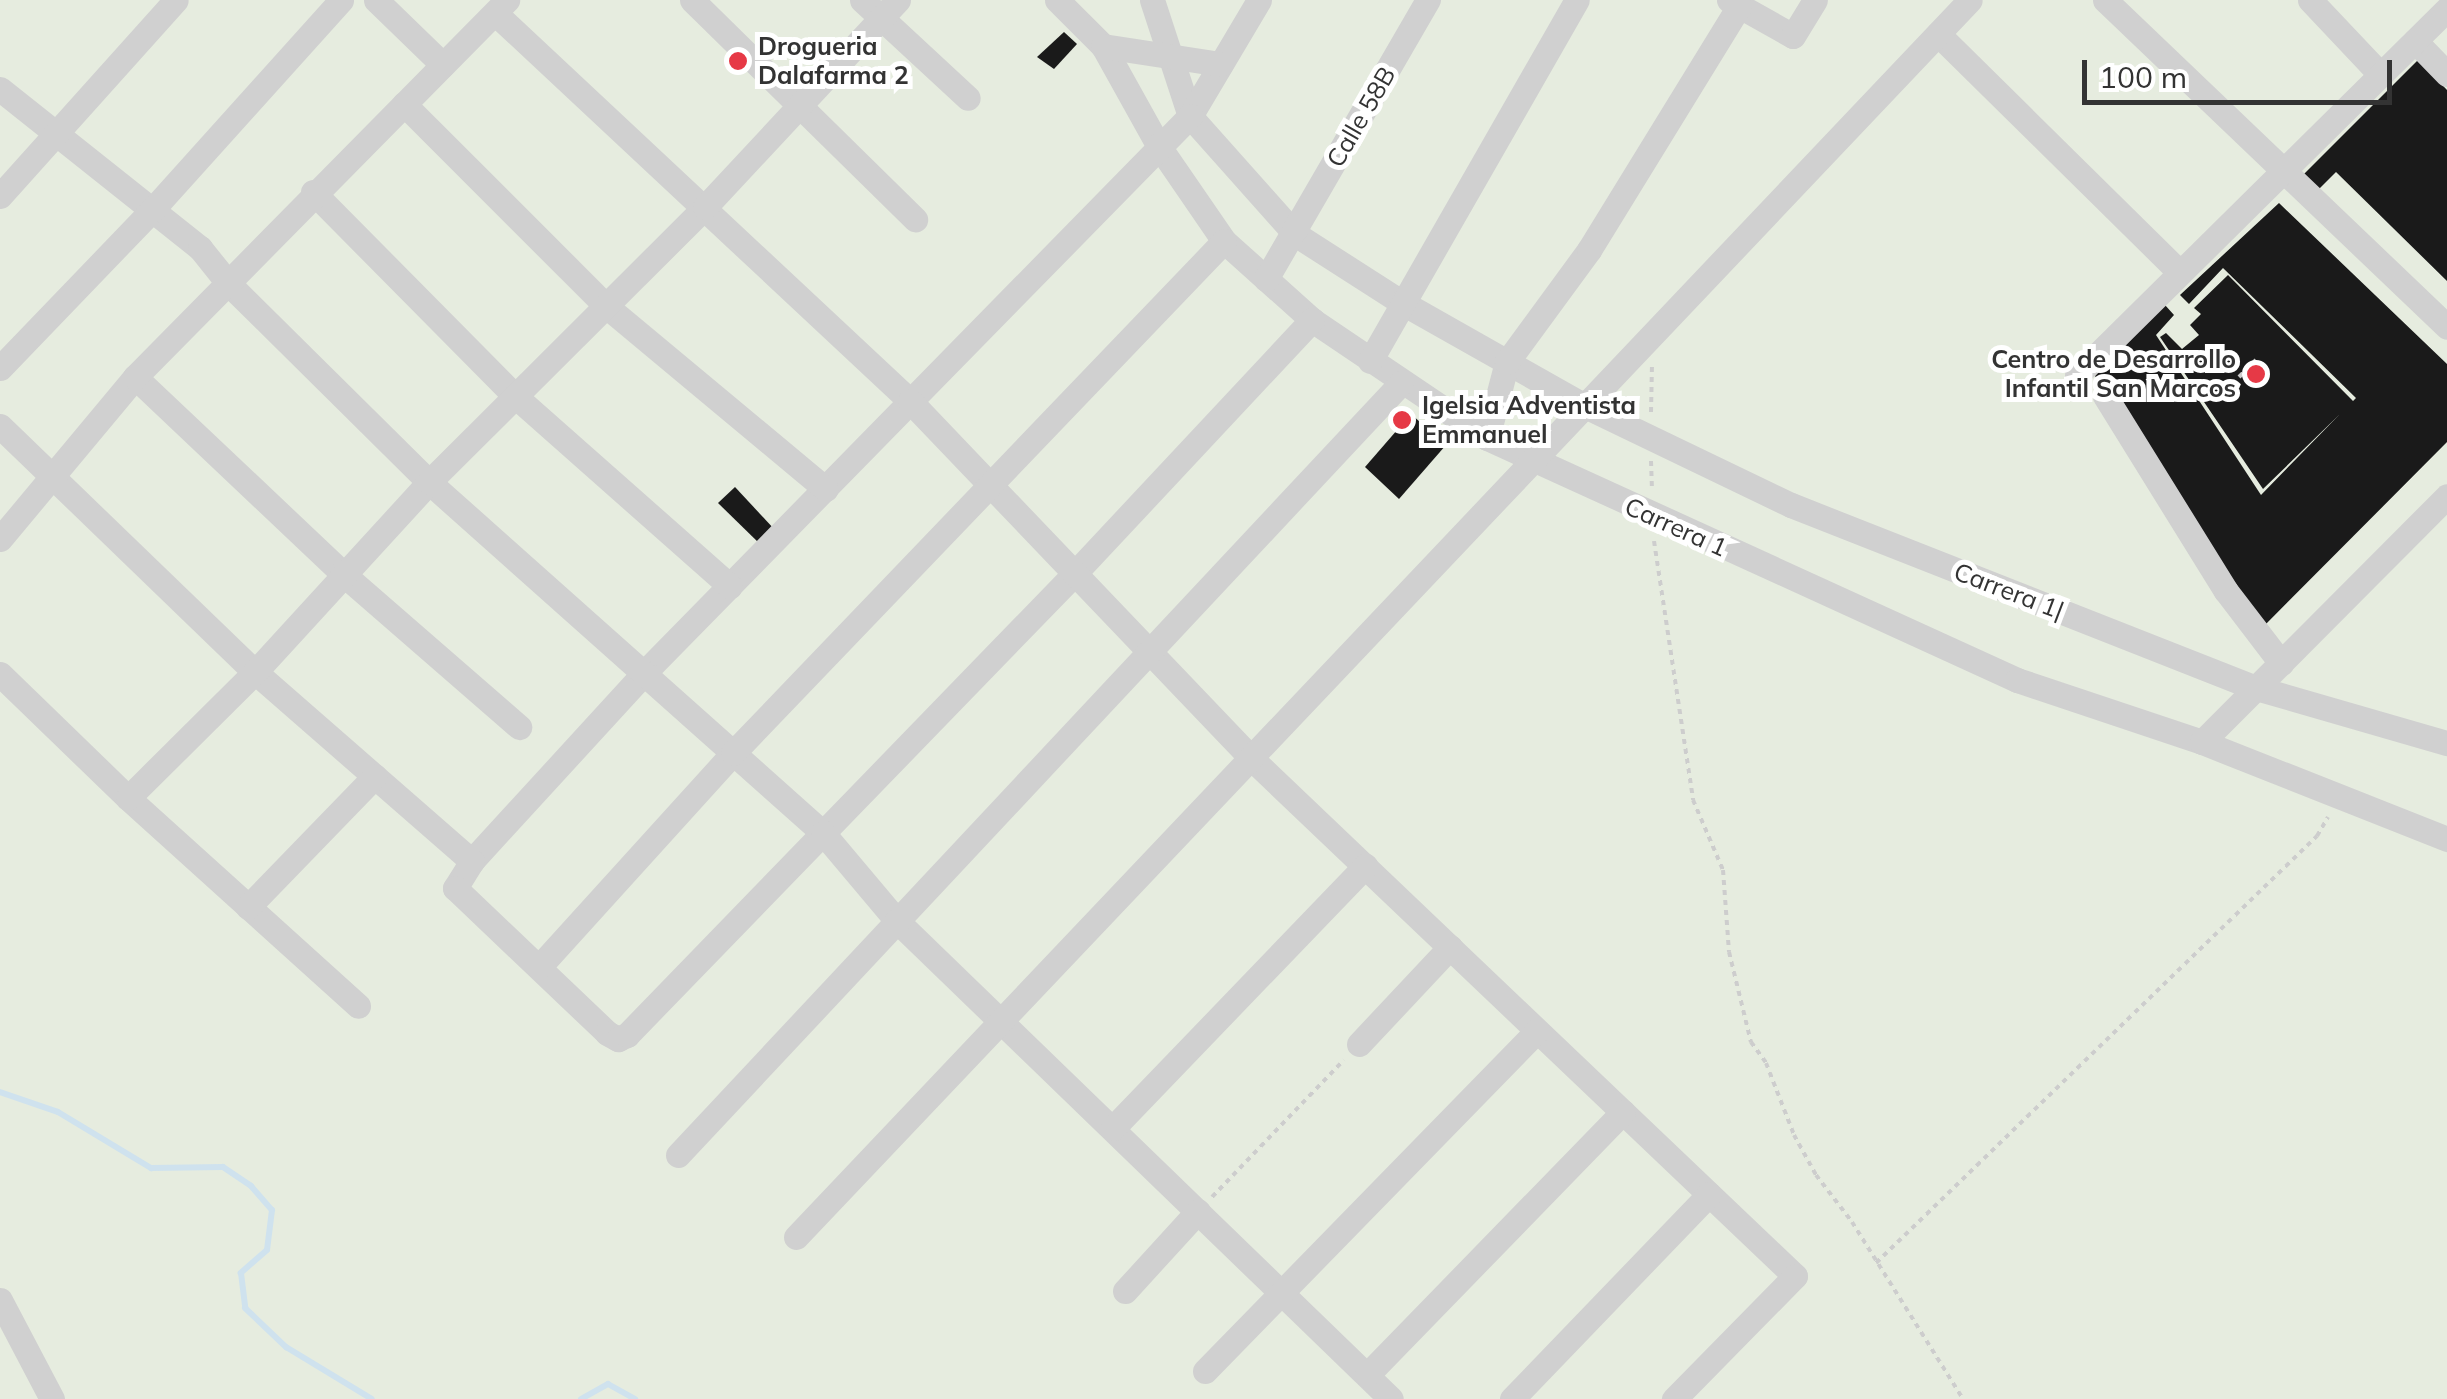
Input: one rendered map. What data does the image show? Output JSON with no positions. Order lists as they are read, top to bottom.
{
  "streets": {
    "street": ["Calle 58B", "Carrera 1", "Carrera 1|"]
  },
  "crossings": [
    ["Calle 58B", "Carrera 1"],
    ["Calle 58B", "Carrera 1|"]
  ],
  "places": ["Drogueria Dalafarma 2", "Centro de Desarrollo Infantil San Marcos", "Igelsia Adventista Emmanuel"],
  "scale_bar": "100 m"
}
